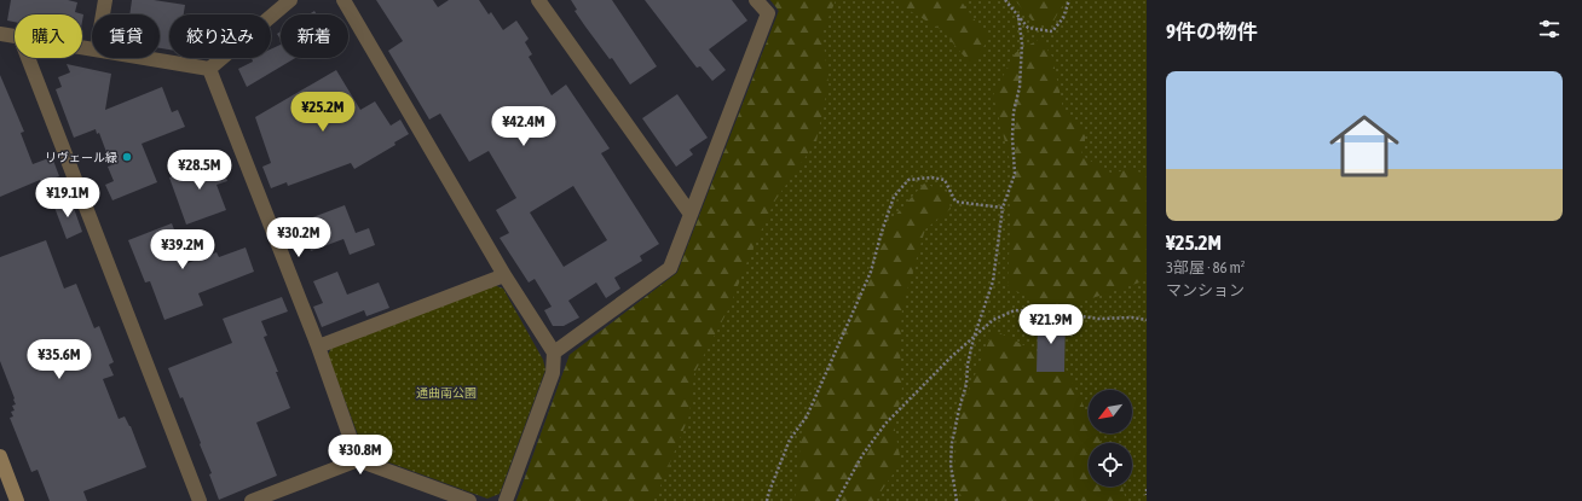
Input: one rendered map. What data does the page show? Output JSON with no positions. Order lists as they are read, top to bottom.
{
  "parks": ["通曲南公園"],
  "places": ["リヴェール緑"],
  "north": "bottom left",
  "page": {
    "heading": "9件の物件",
    "chip": [
      "購入",
      "賃貸",
      "絞り込み",
      "新着"
    ],
    "list": [
      {
        "name": "¥25.2M",
        "note": "3部屋 · 86 m² · マンション"
      }
    ],
    "price": [
      "¥25.2M",
      "¥42.4M",
      "¥28.5M",
      "¥19.1M",
      "¥30.2M",
      "¥39.2M",
      "¥21.9M",
      "¥35.6M",
      "¥30.8M"
    ]
  }
}
